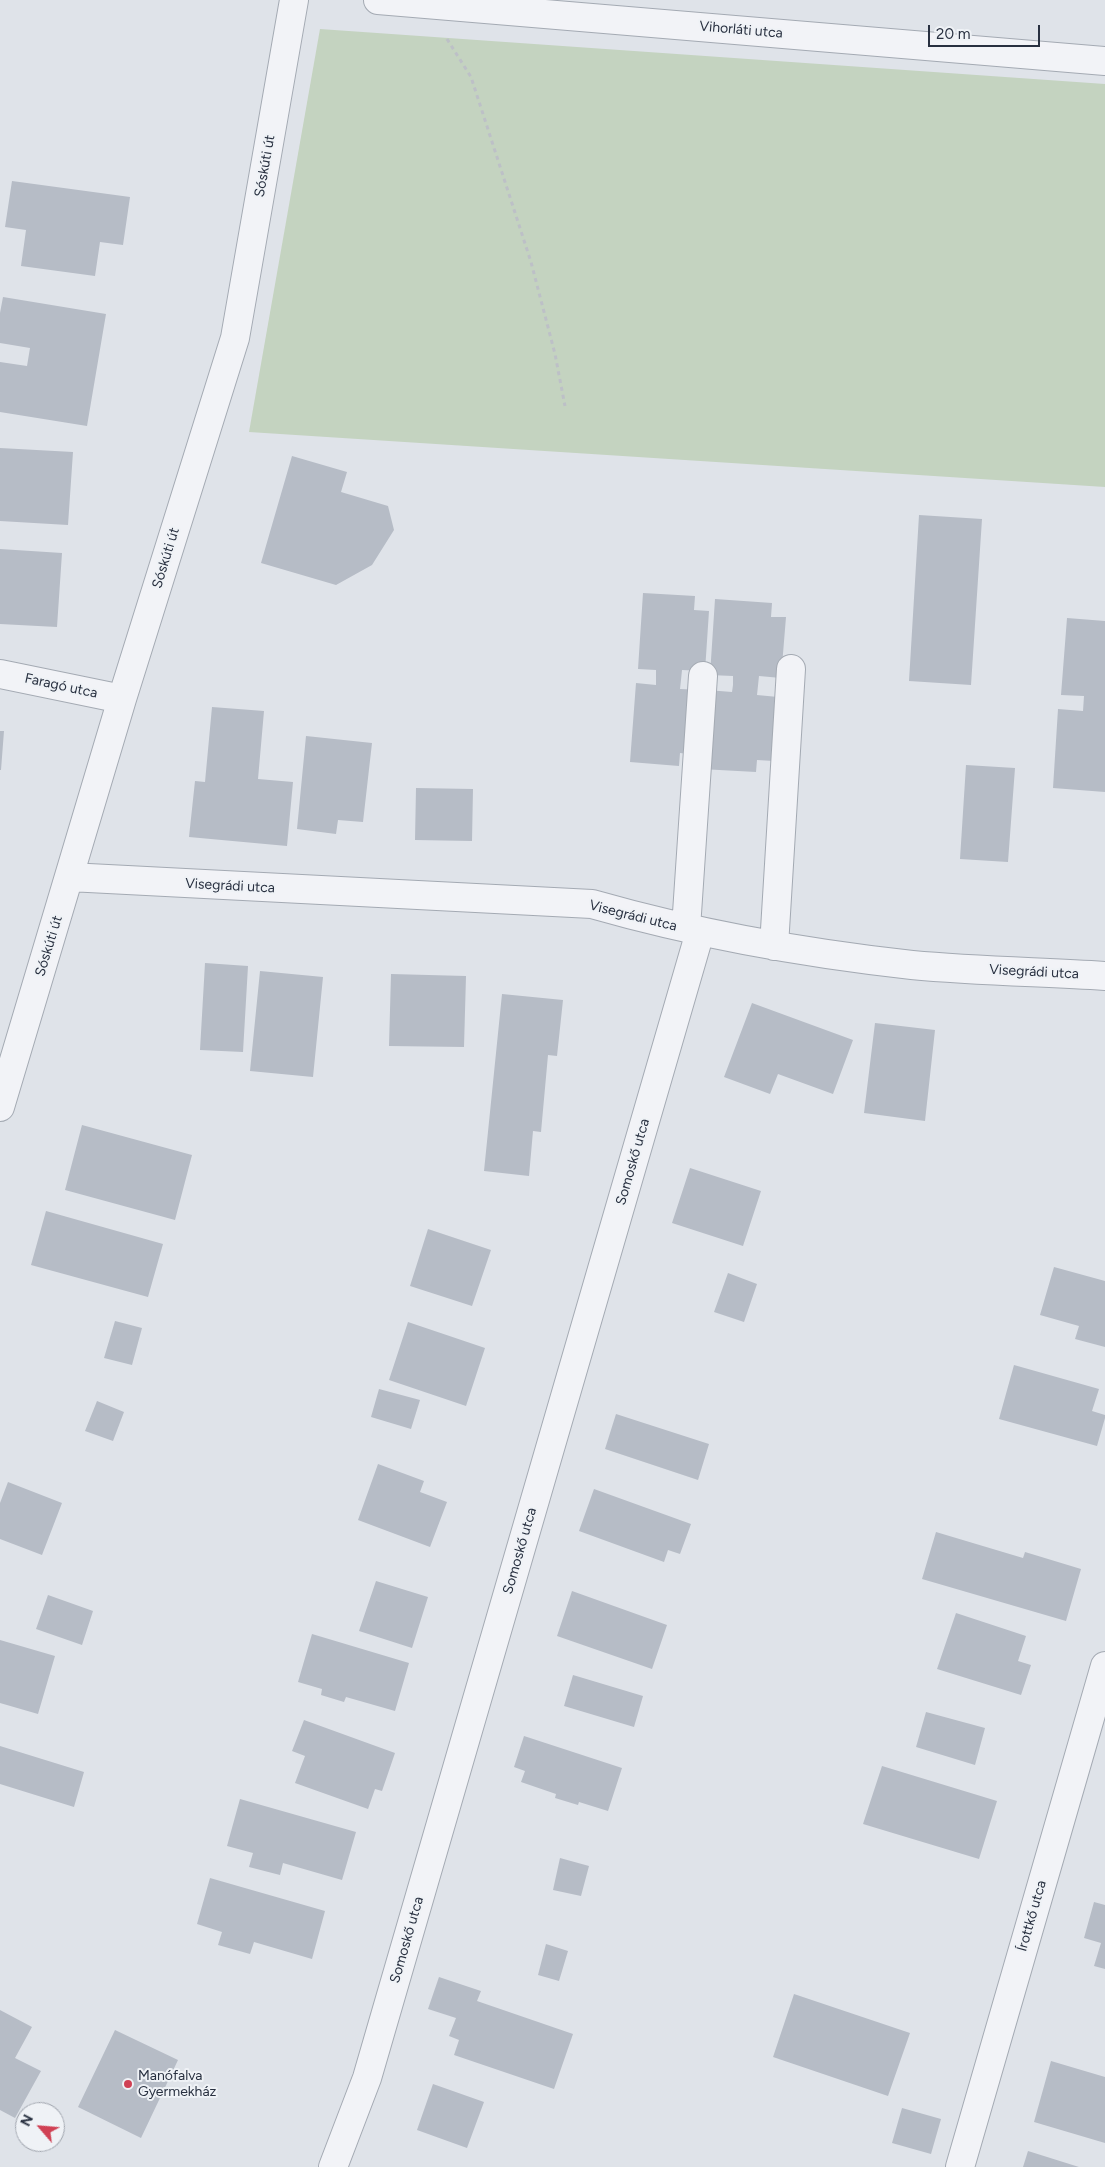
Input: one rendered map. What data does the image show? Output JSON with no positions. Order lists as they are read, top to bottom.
{
  "streets": {
    "street": [
      "Vihorláti utca",
      "Sóskúti út",
      "Faragó utca",
      "Visegrádi utca",
      "Somoskő utca",
      "Írottkő utca"
    ]
  },
  "crossings": [
    ["Sóskúti út", "Faragó utca"],
    ["Sóskúti út", "Visegrádi utca"],
    ["Visegrádi utca", "Somoskő utca"]
  ],
  "places": ["Manófalva Gyermekház"],
  "scale_bar": "20 m",
  "north": "top left"
}
